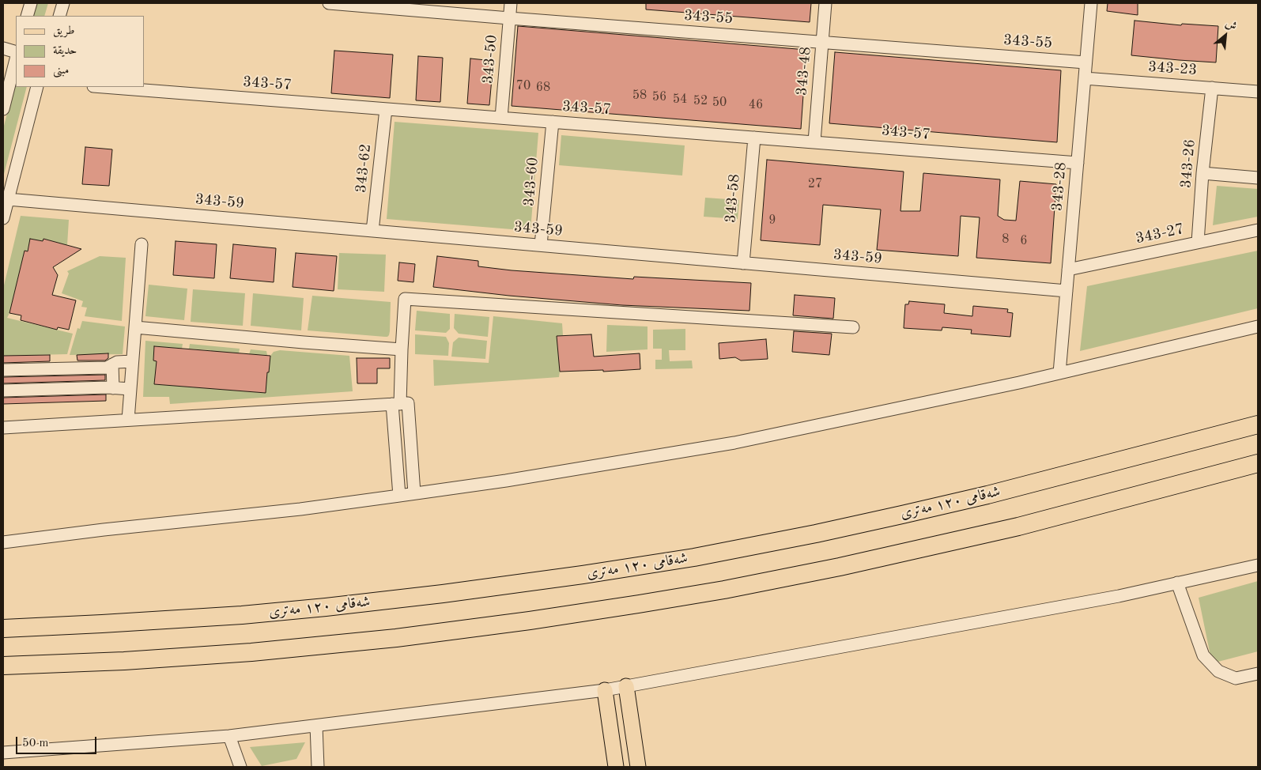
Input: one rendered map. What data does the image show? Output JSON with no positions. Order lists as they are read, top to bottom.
{
  "streets": {
    "highway": ["شەقامی ١٢٠ مەتری"],
    "street": [
      "343-55",
      "343-50",
      "343-23",
      "343-48",
      "343-57",
      "343-26",
      "343-62",
      "343-60",
      "343-28",
      "343-58",
      "343-59",
      "343-27"
    ]
  },
  "crossings": [
    ["343-55", "343-50"],
    ["343-55", "343-48"],
    ["343-55", "343-28"],
    ["343-50", "343-57"],
    ["343-23", "343-26"],
    ["343-23", "343-28"],
    ["343-48", "343-57"],
    ["343-57", "343-62"],
    ["343-57", "343-60"],
    ["343-57", "343-28"],
    ["343-57", "343-58"],
    ["343-26", "343-27"],
    ["343-62", "343-59"],
    ["343-60", "343-59"],
    ["343-28", "343-59"],
    ["343-28", "343-27"],
    ["343-58", "343-59"]
  ],
  "house_numbers": [
    "70",
    "68",
    "58",
    "56",
    "54",
    "52",
    "50",
    "46",
    "27",
    "9",
    "8",
    "6"
  ],
  "legend": ["طريق", "حديقة", "مبنى"],
  "scale_bar": "50 m",
  "north": "top right"
}
